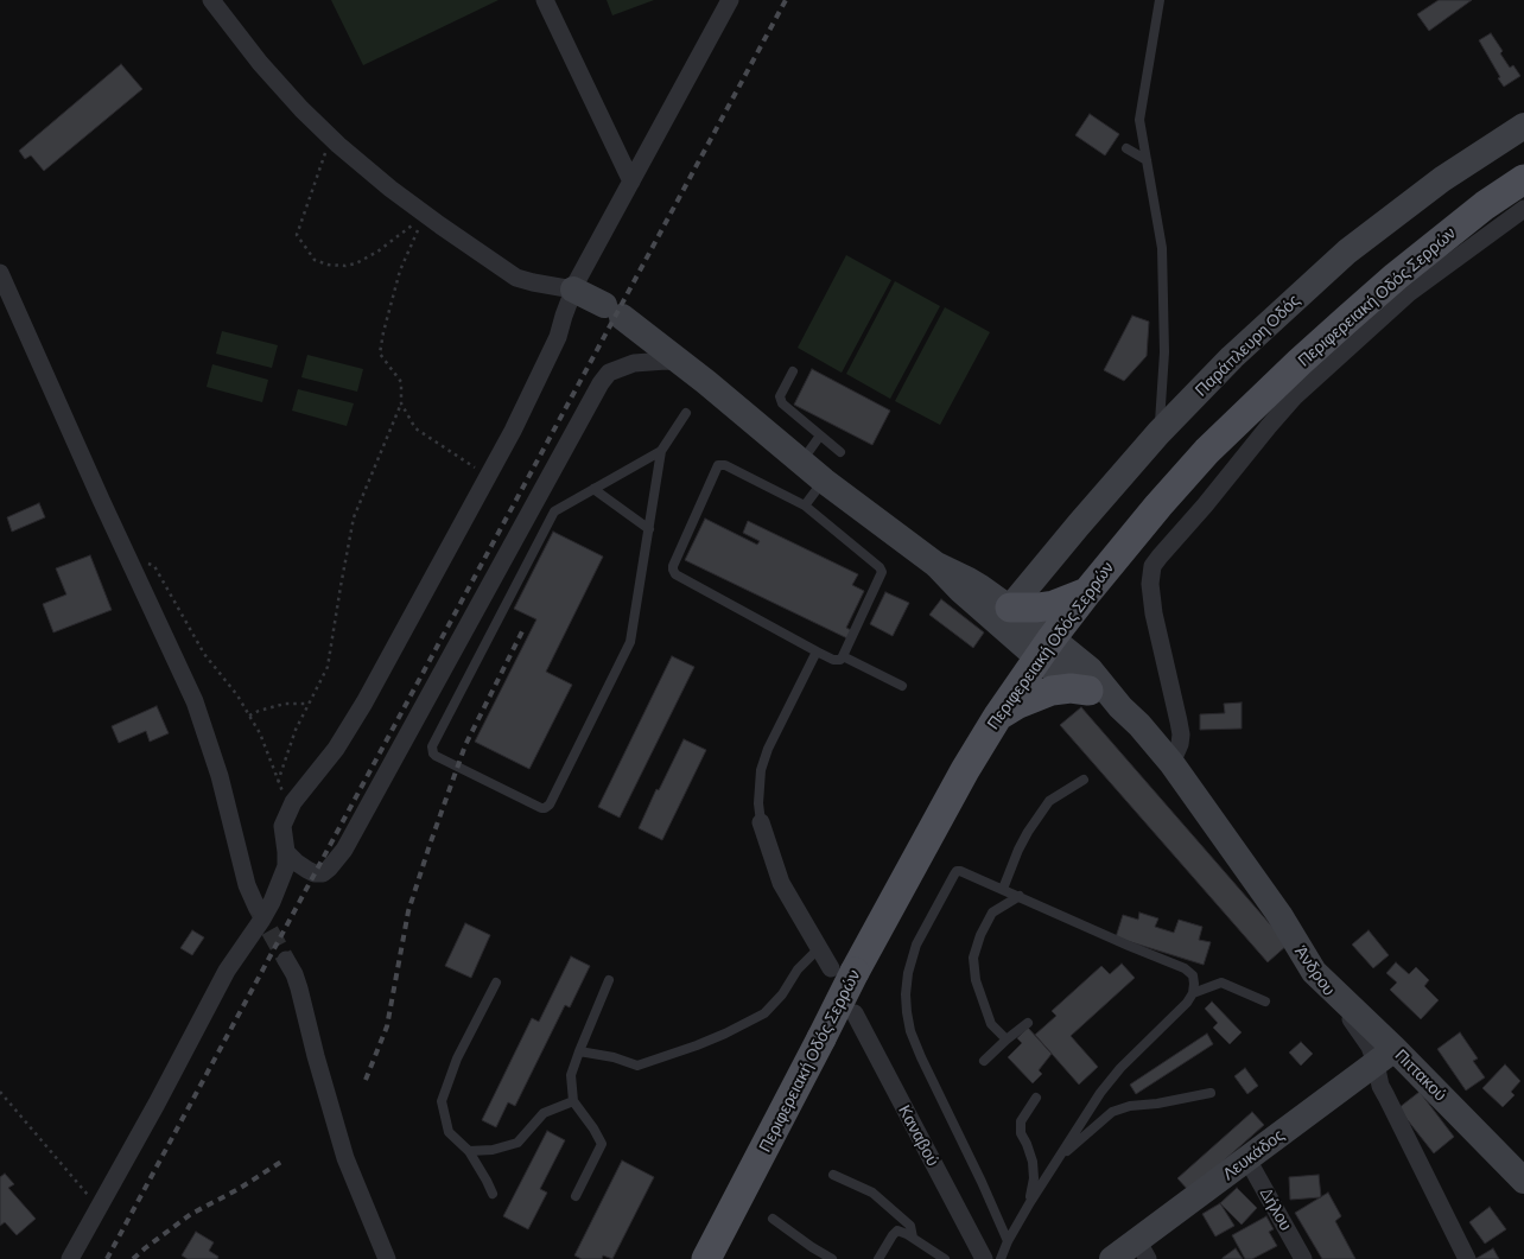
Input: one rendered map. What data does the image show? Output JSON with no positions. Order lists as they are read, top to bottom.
{
  "streets": {
    "main road": ["Περιφερειακή Οδός Σερρών"],
    "street": [
      "Παράπλευρη Οδός",
      "Άνδρου",
      "Πιττακού",
      "Καναβού",
      "Λευκάδος",
      "Δήλου"
    ]
  },
  "crossings": [
    ["Άνδρου", "Πιττακού"],
    ["Πιττακού", "Λευκάδος"],
    ["Λευκάδος", "Δήλου"]
  ]
}
